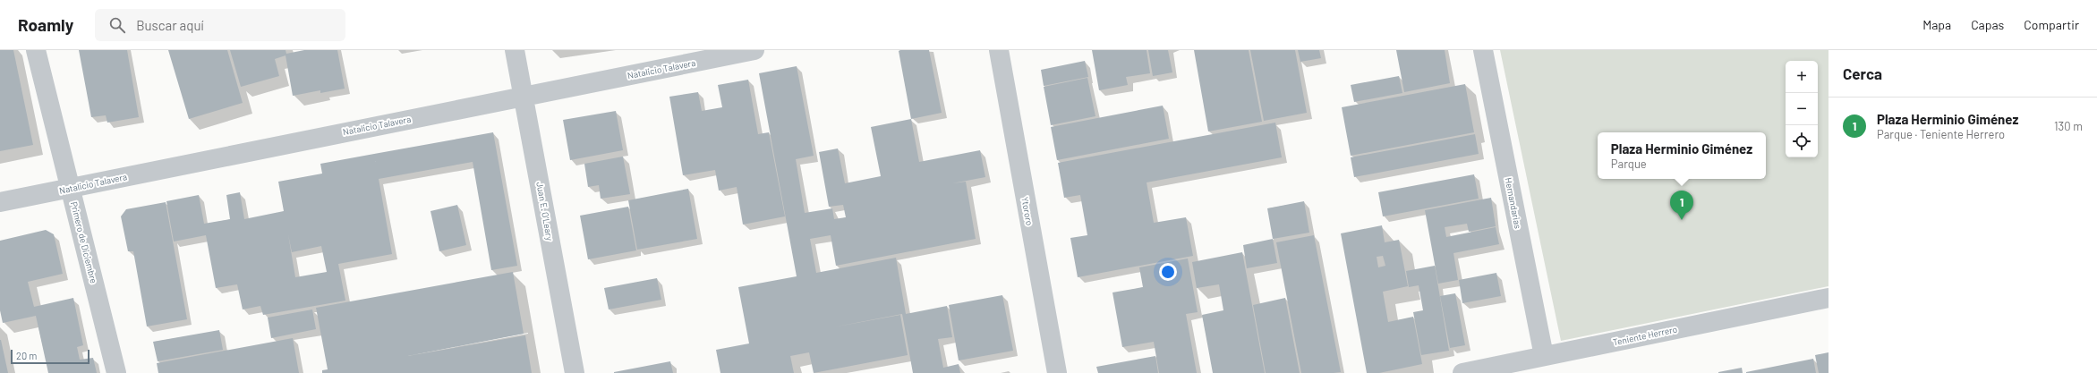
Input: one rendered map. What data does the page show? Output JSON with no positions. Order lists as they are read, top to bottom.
{
  "streets": {
    "street": [
      "Natalicio Talavera",
      "Hernandarias",
      "Juan E. O'Leary",
      "Ytororo",
      "Primero de Diciembre",
      "Teniente Herrero"
    ]
  },
  "crossings": [
    ["Natalicio Talavera", "Juan E. O'Leary"],
    ["Natalicio Talavera", "Primero de Diciembre"],
    ["Hernandarias", "Teniente Herrero"]
  ],
  "scale_bar": "20 m",
  "page": {
    "header": "Roamly",
    "search": "Buscar aquí",
    "nav": ["Mapa", "Capas", "Compartir"],
    "heading": "Cerca",
    "map_buttons": ["+", "−"],
    "list": [
      {
        "mark": "1",
        "name": "Plaza Herminio Giménez",
        "note": "Parque · Teniente Herrero",
        "value": "130 m"
      }
    ],
    "popup": ["Plaza Herminio Giménez", "Parque"],
    "pins": "1",
    "scale": "20 m"
  }
}
